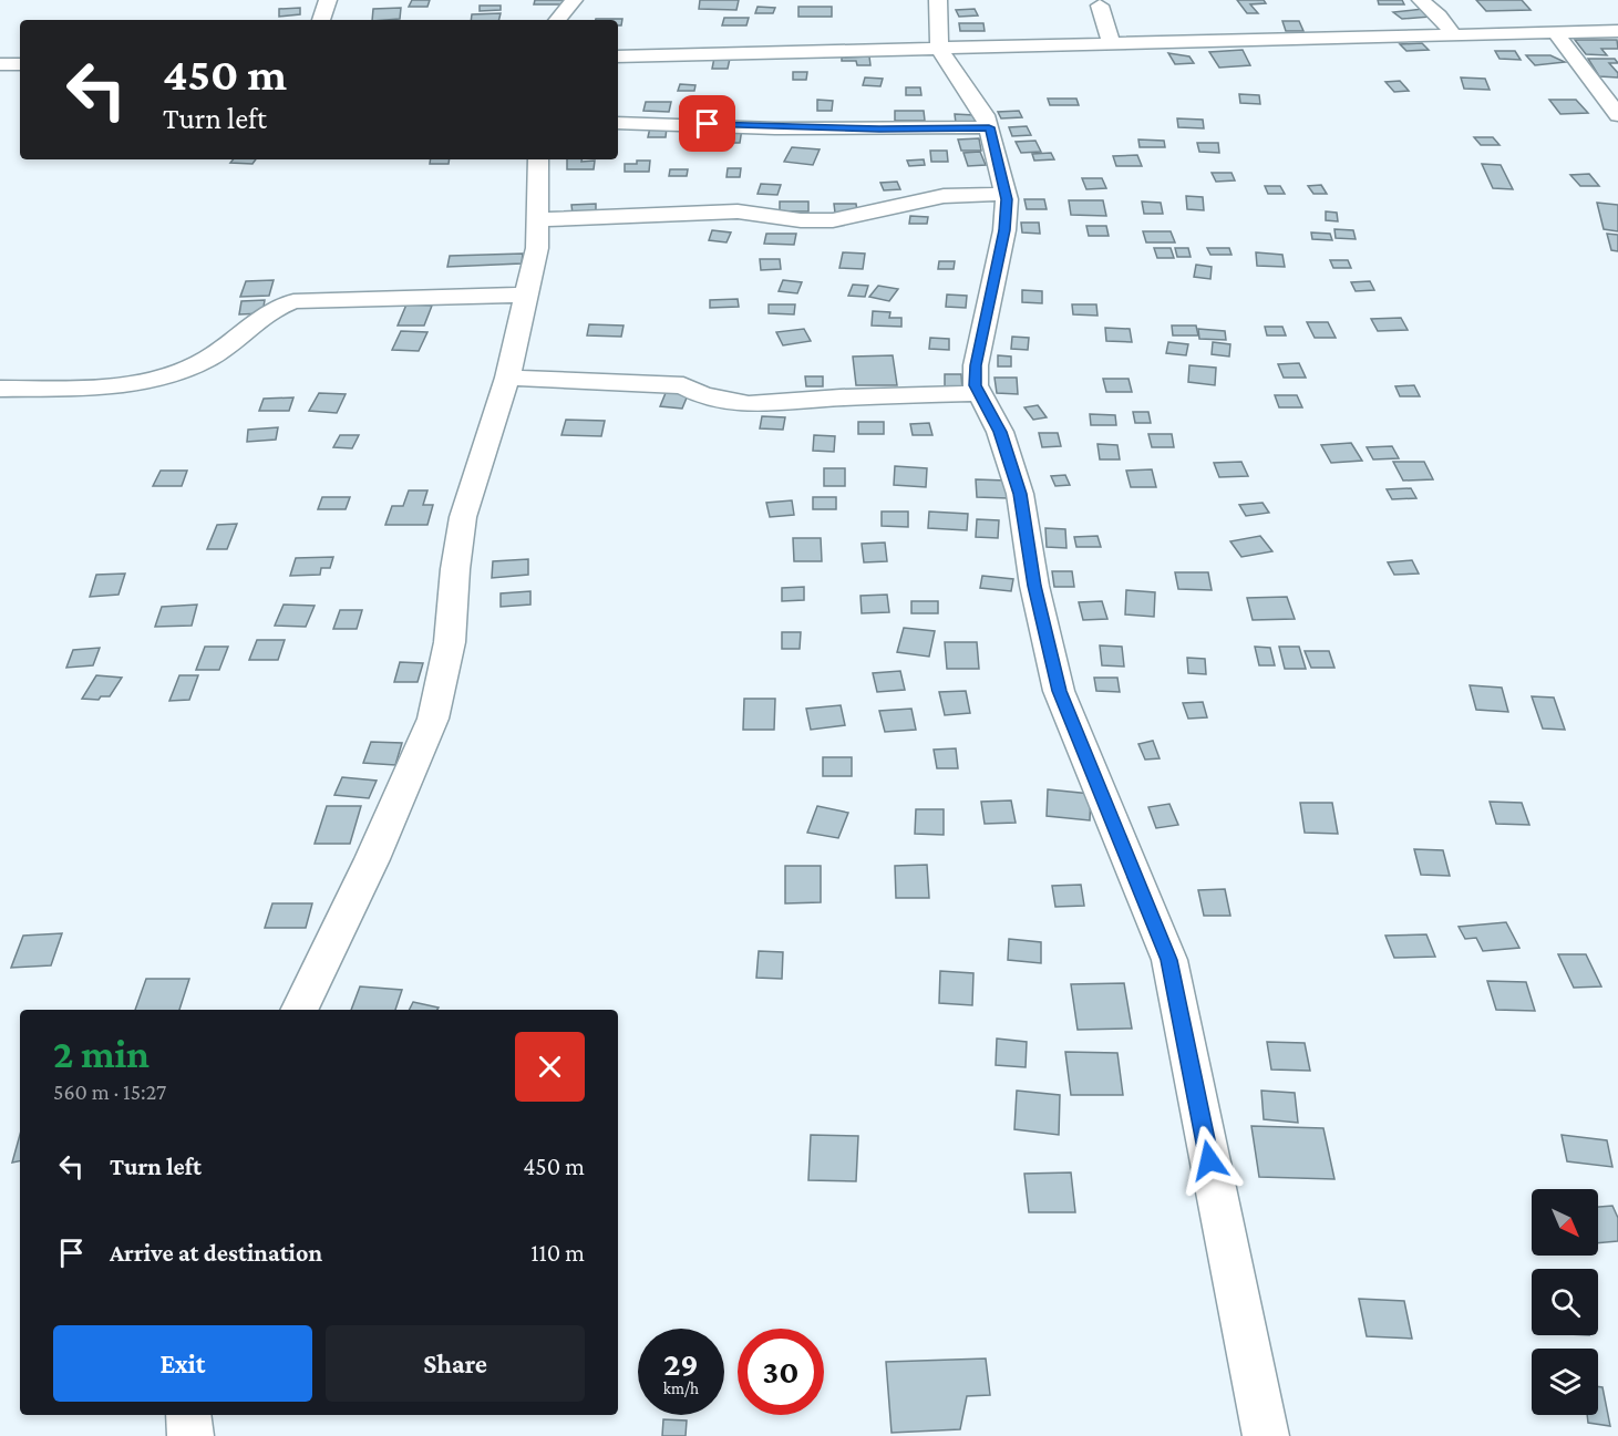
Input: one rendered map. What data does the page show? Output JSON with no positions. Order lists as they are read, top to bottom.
{
  "north": "bottom right",
  "page": {
    "turn": ["450 m", "Turn left"],
    "heading": ["2 min", "560 m · 15:27"],
    "list": [
      {
        "name": "Turn left",
        "value": "450 m"
      },
      {
        "name": "Arrive at destination",
        "value": "110 m"
      }
    ],
    "buttons": ["Exit", "Share"],
    "speed": "29 km/h",
    "limit": "30"
  }
}
